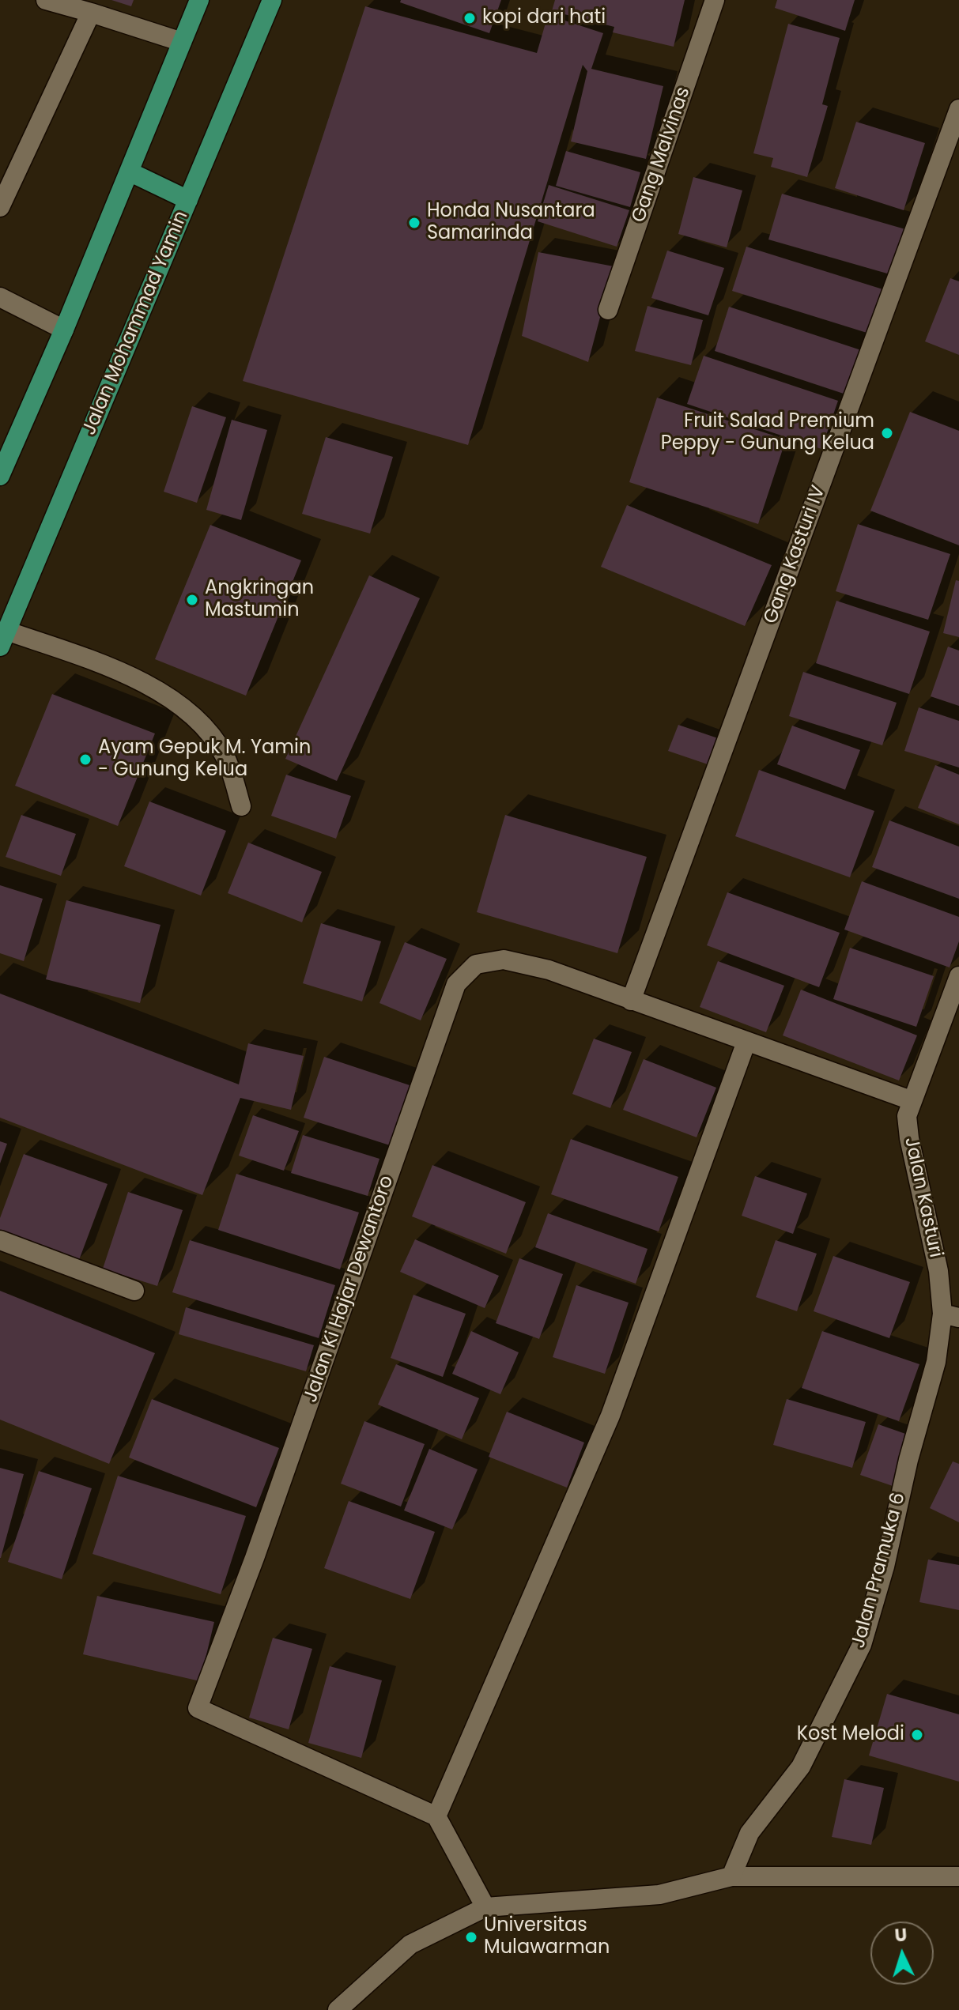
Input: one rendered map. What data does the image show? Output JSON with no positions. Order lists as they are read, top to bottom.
{
  "streets": {
    "main road": ["Jalan Mohammad Yamin"],
    "street": [
      "Gang Malvinas",
      "Gang Kasturi IV",
      "Jalan Kasturi",
      "Jalan Ki Hajar Dewantoro",
      "Jalan Pramuka 6"
    ]
  },
  "crossings": [
    ["Gang Kasturi IV", "Jalan Ki Hajar Dewantoro"],
    ["Jalan Kasturi", "Jalan Ki Hajar Dewantoro"],
    ["Jalan Kasturi", "Jalan Pramuka 6"]
  ],
  "places": [
    "kopi dari hati",
    "Honda Nusantara Samarinda",
    "Fruit Salad Premium Peppy - Gunung Kelua",
    "Angkringan Mastumin",
    "Ayam Gepuk M. Yamin - Gunung Kelua",
    "Kost Melodi",
    "Universitas Mulawarman"
  ],
  "north": "top"
}
